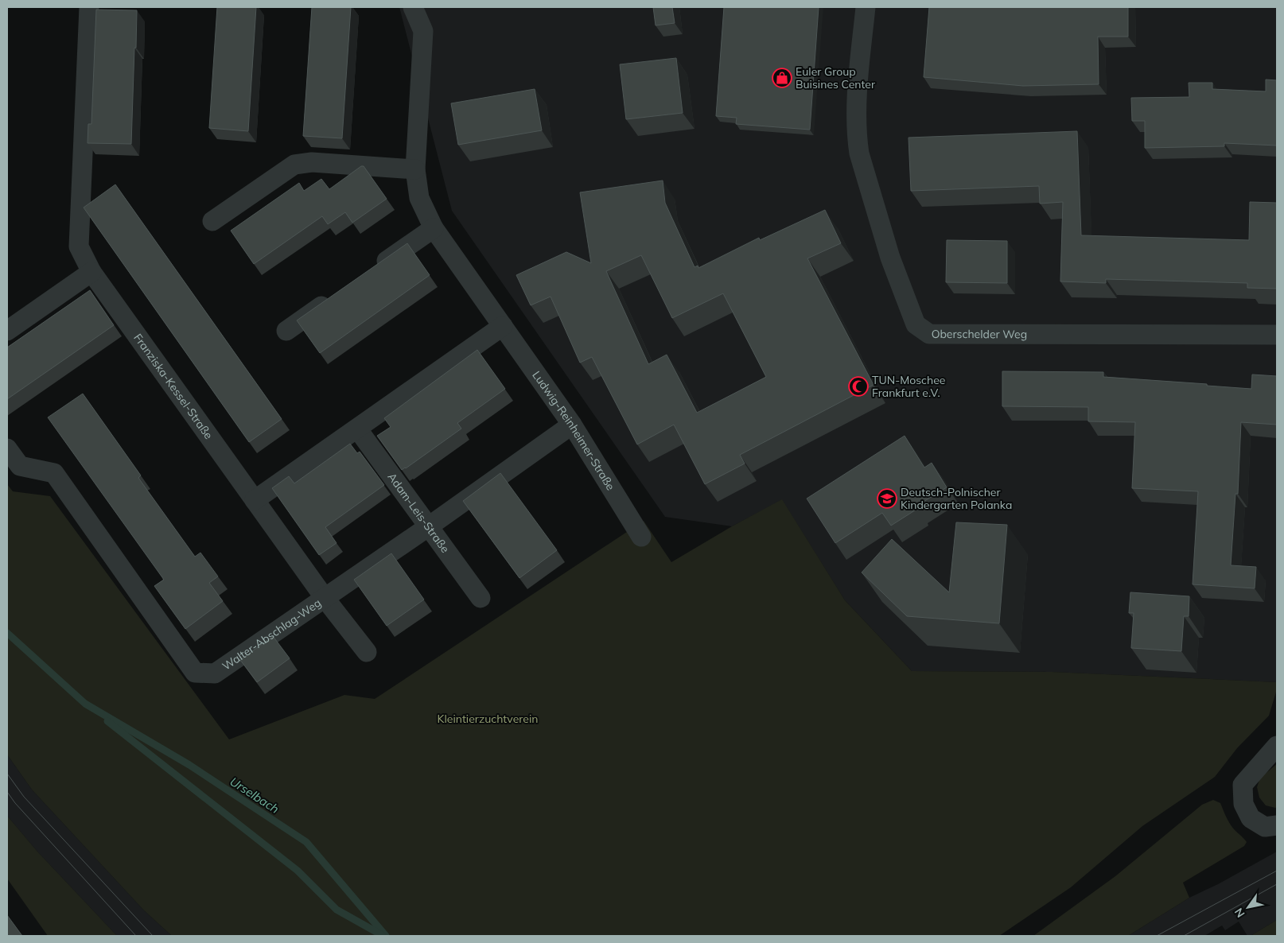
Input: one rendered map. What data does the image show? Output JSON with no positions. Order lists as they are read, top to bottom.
{
  "streets": {
    "street": [
      "Oberschelder Weg",
      "Franziska-Kessel-Straße",
      "Ludwig-Reinheimer-Straße",
      "Adam-Leis-Straße",
      "Walter-Abschlag-Weg"
    ]
  },
  "crossings": [
    ["Franziska-Kessel-Straße", "Walter-Abschlag-Weg"],
    ["Ludwig-Reinheimer-Straße", "Walter-Abschlag-Weg"],
    ["Adam-Leis-Straße", "Walter-Abschlag-Weg"]
  ],
  "water": ["Urselbach"],
  "parks": ["Kleintierzuchtverein"],
  "places": {
    "shop": ["Euler Group Buisines Center"],
    "mosque": ["TUN-Moschee Frankfurt e.V."],
    "school or university": ["Deutsch-Polnischer Kindergarten Polanka"]
  },
  "north": "bottom left"
}
